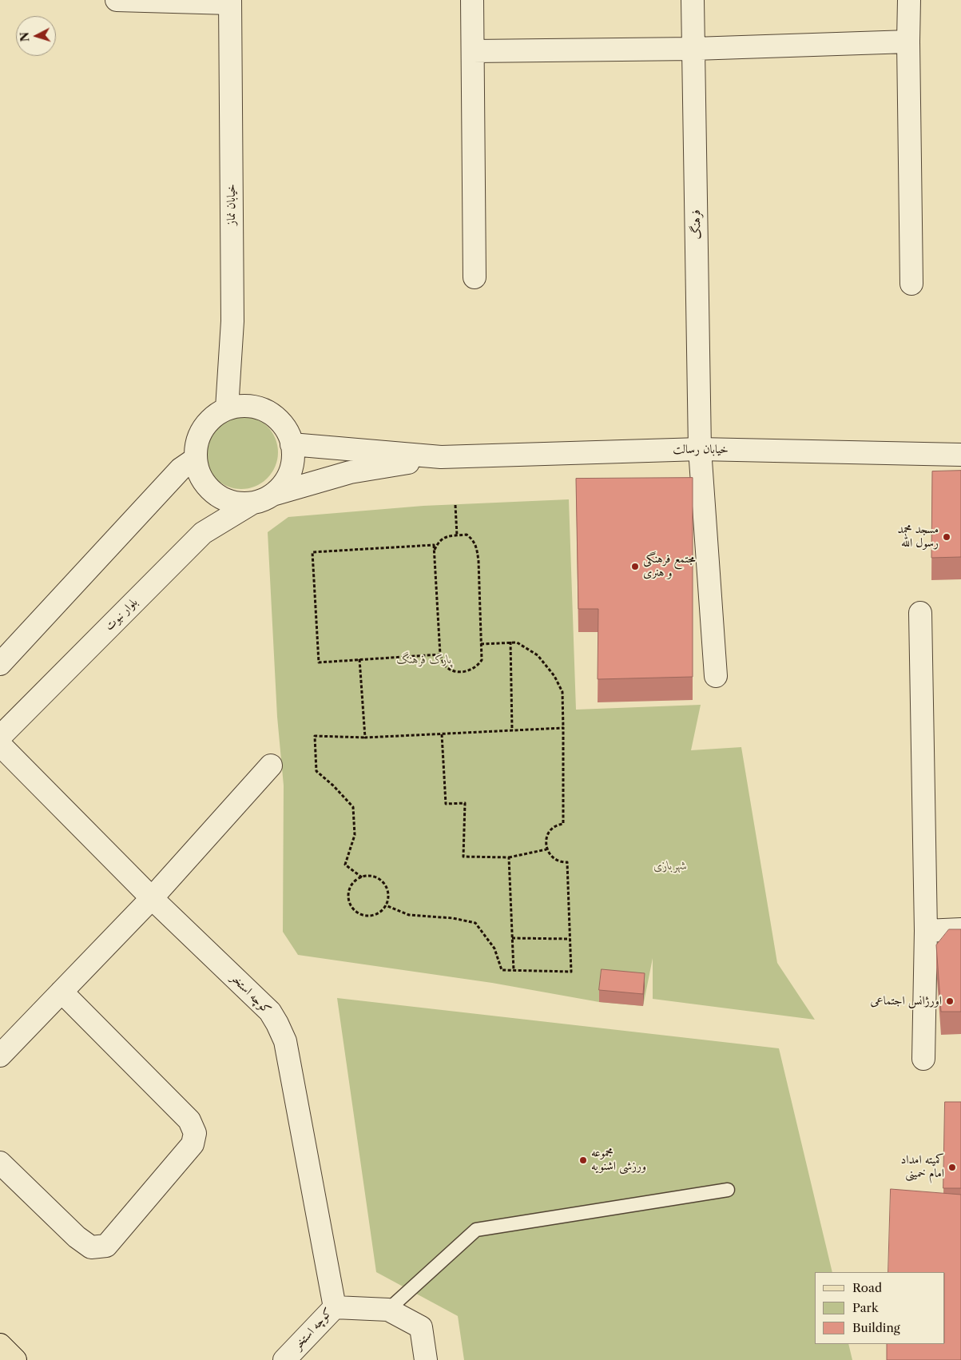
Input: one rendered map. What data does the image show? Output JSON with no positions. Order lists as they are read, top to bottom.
{
  "streets": {
    "street": [
      "خیابان نماز",
      "فرهنگ",
      "خیابان رسالت",
      "بلوار نبوت",
      "کوچه استخر"
    ]
  },
  "crossings": [
    ["خیابان نماز", "بلوار نبوت"],
    ["فرهنگ", "خیابان رسالت"]
  ],
  "parks": ["پارک فرهنگ", "شهربازی"],
  "places": [
    "مسجد محمد رسول الله",
    "مجتمع فرهنگی و هنری",
    "اورژانس اجتماعی",
    "مجموعه ورزشی اشنویه",
    "کمیته امداد امام خمینی"
  ],
  "legend": ["Road", "Park", "Building"],
  "north": "left"
}
